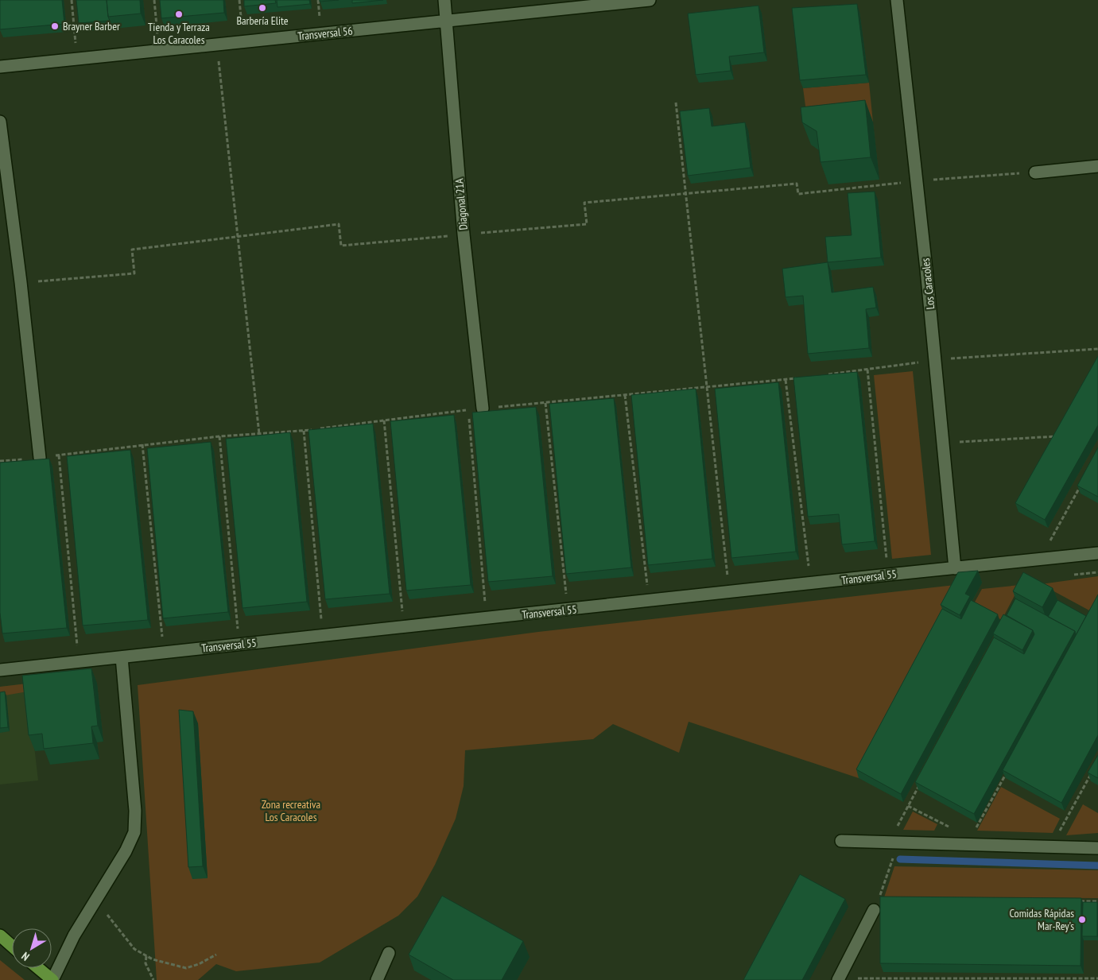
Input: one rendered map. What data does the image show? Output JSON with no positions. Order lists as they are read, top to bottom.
{
  "streets": {
    "street": [
      "Transversal 56",
      "Diagonal 21A",
      "Los Caracoles",
      "Transversal 55"
    ]
  },
  "crossings": [
    ["Transversal 56", "Diagonal 21A"],
    ["Los Caracoles", "Transversal 55"]
  ],
  "parks": ["Zona recreativa Los Caracoles"],
  "places": [
    "Barbería Elite",
    "Tienda y Terraza Los Caracoles",
    "Brayner Barber",
    "Comidas Rápidas Mar-Rey's"
  ],
  "north": "bottom left"
}
